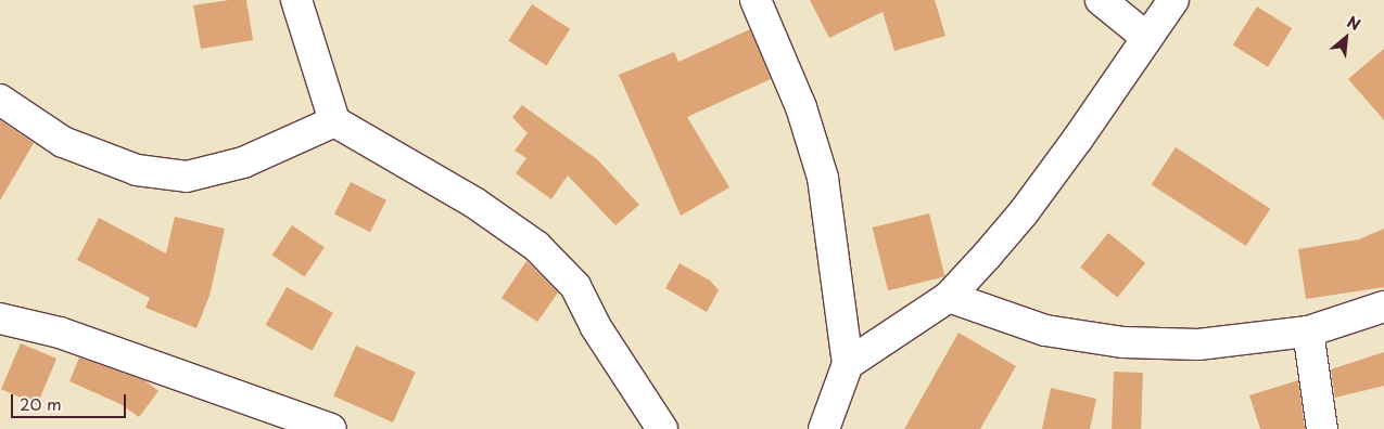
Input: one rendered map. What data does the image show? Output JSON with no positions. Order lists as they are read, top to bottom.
{
  "scale_bar": "20 m",
  "north": "top right"
}
